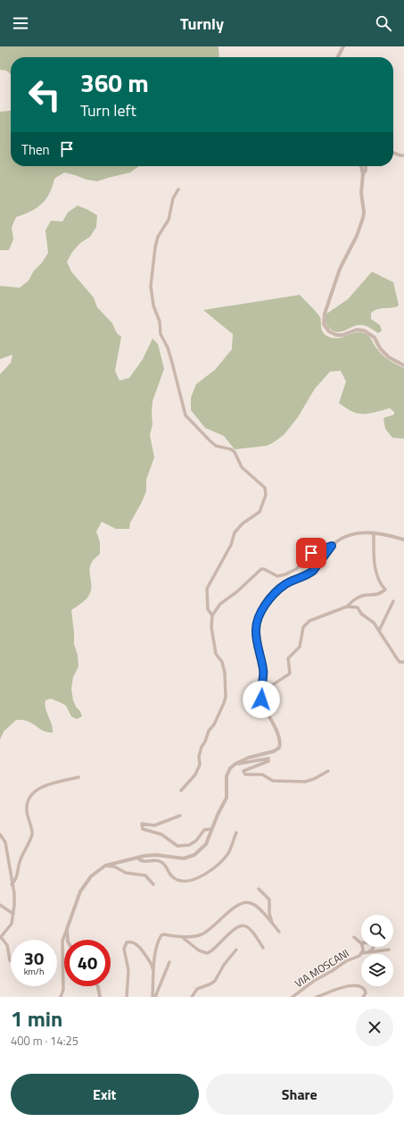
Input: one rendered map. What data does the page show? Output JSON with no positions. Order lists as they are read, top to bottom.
{
  "streets": {
    "street": ["VIA MOSCANI"]
  },
  "page": {
    "header": "Turnly",
    "turn": ["360 m", "Turn left"],
    "then": "Then",
    "speed": "30 km/h",
    "limit": "40",
    "heading": ["1 min", "400 m · 14:25"],
    "buttons": ["Exit", "Share"]
  }
}
